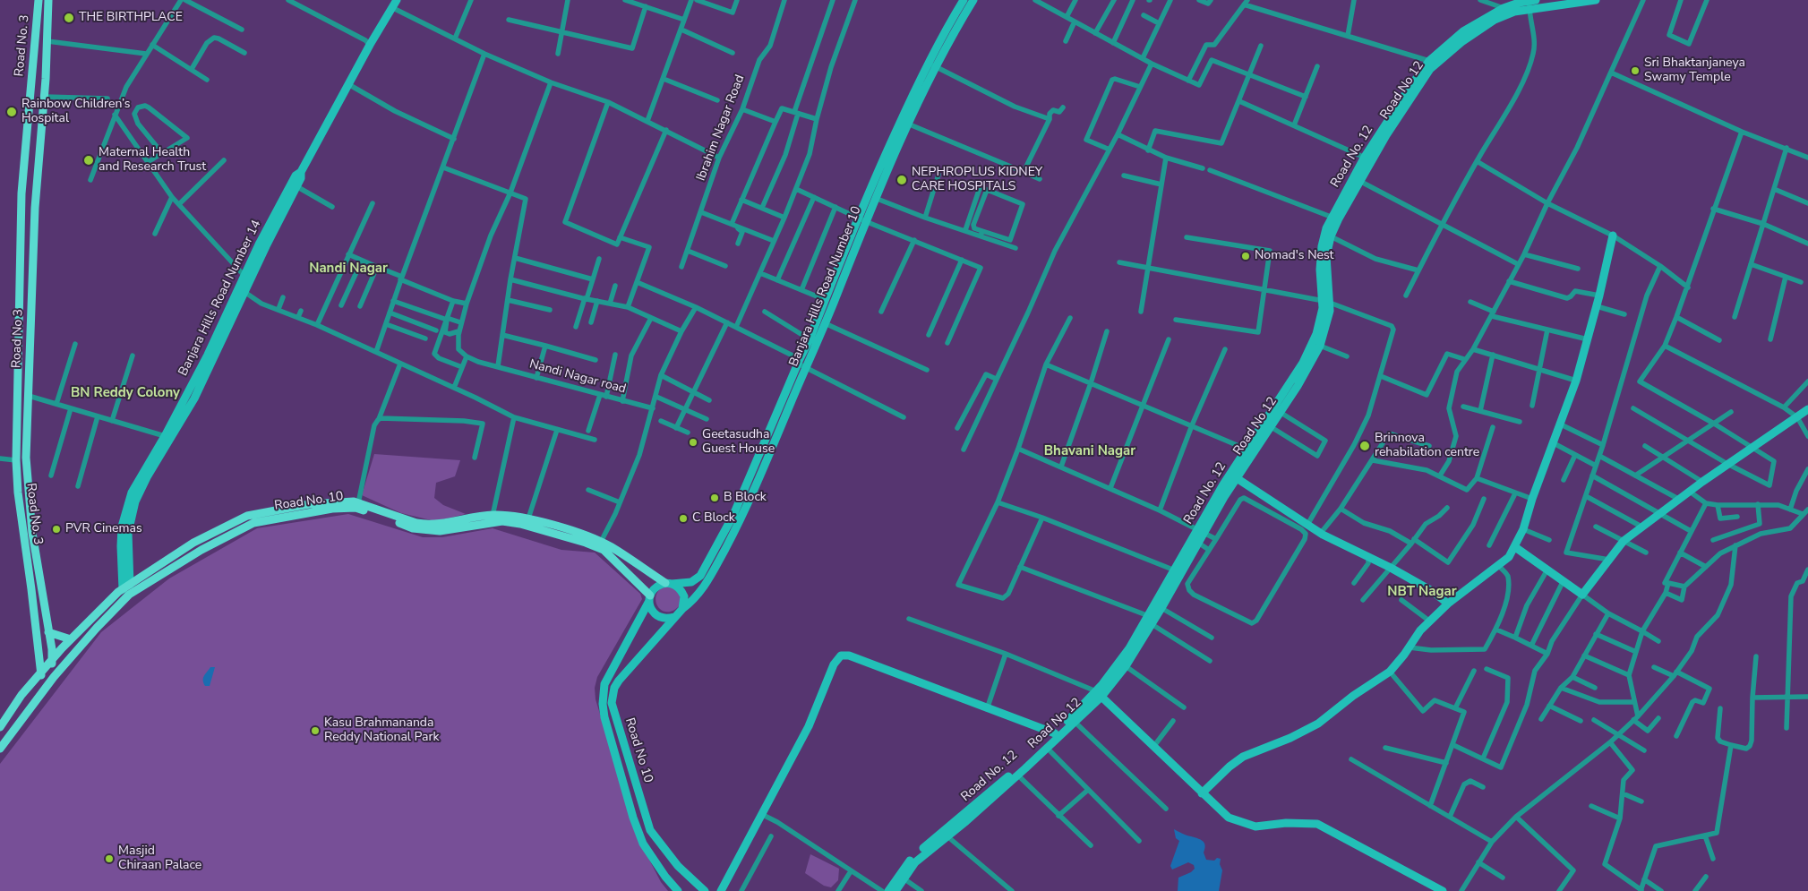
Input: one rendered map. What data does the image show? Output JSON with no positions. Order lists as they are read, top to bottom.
{
  "streets": {
    "main road": [
      "Road No. 3",
      "Road No 12",
      "Road No. 12",
      "Banjara Hills Road Number 10",
      "Banjara Hills Road Number 14",
      "Road No 3",
      "Road No. 10",
      "Road No 10"
    ],
    "street": ["Ibrahim Nagar Road", "Nandi Nagar road"]
  },
  "crossings": [
    ["Road No. 3", "Road No. 10"],
    ["Road No 12", "Road No. 12"],
    ["Banjara Hills Road Number 10", "Road No. 10"],
    ["Banjara Hills Road Number 10", "Road No 10"],
    ["Banjara Hills Road Number 14", "Road No. 10"],
    ["Road No 3", "Road No. 10"],
    ["Road No. 10", "Road No 10"]
  ],
  "districts": [
    "Nandi Nagar",
    "BN Reddy Colony",
    "Bhavani Nagar",
    "NBT Nagar"
  ],
  "places": [
    "THE BIRTHPLACE",
    "Sri Bhaktanjaneya Swamy Temple",
    "Rainbow Children’s Hospital",
    "Maternal Health and Research Trust",
    "NEPHROPLUS KIDNEY CARE HOSPITALS",
    "Nomad's Nest",
    "Geetasudha Guest House",
    "Brinnova rehabilation centre",
    "B Block",
    "C Block",
    "PVR Cinemas",
    "Kasu Brahmananda Reddy National Park",
    "Masjid Chiraan Palace"
  ]
}
